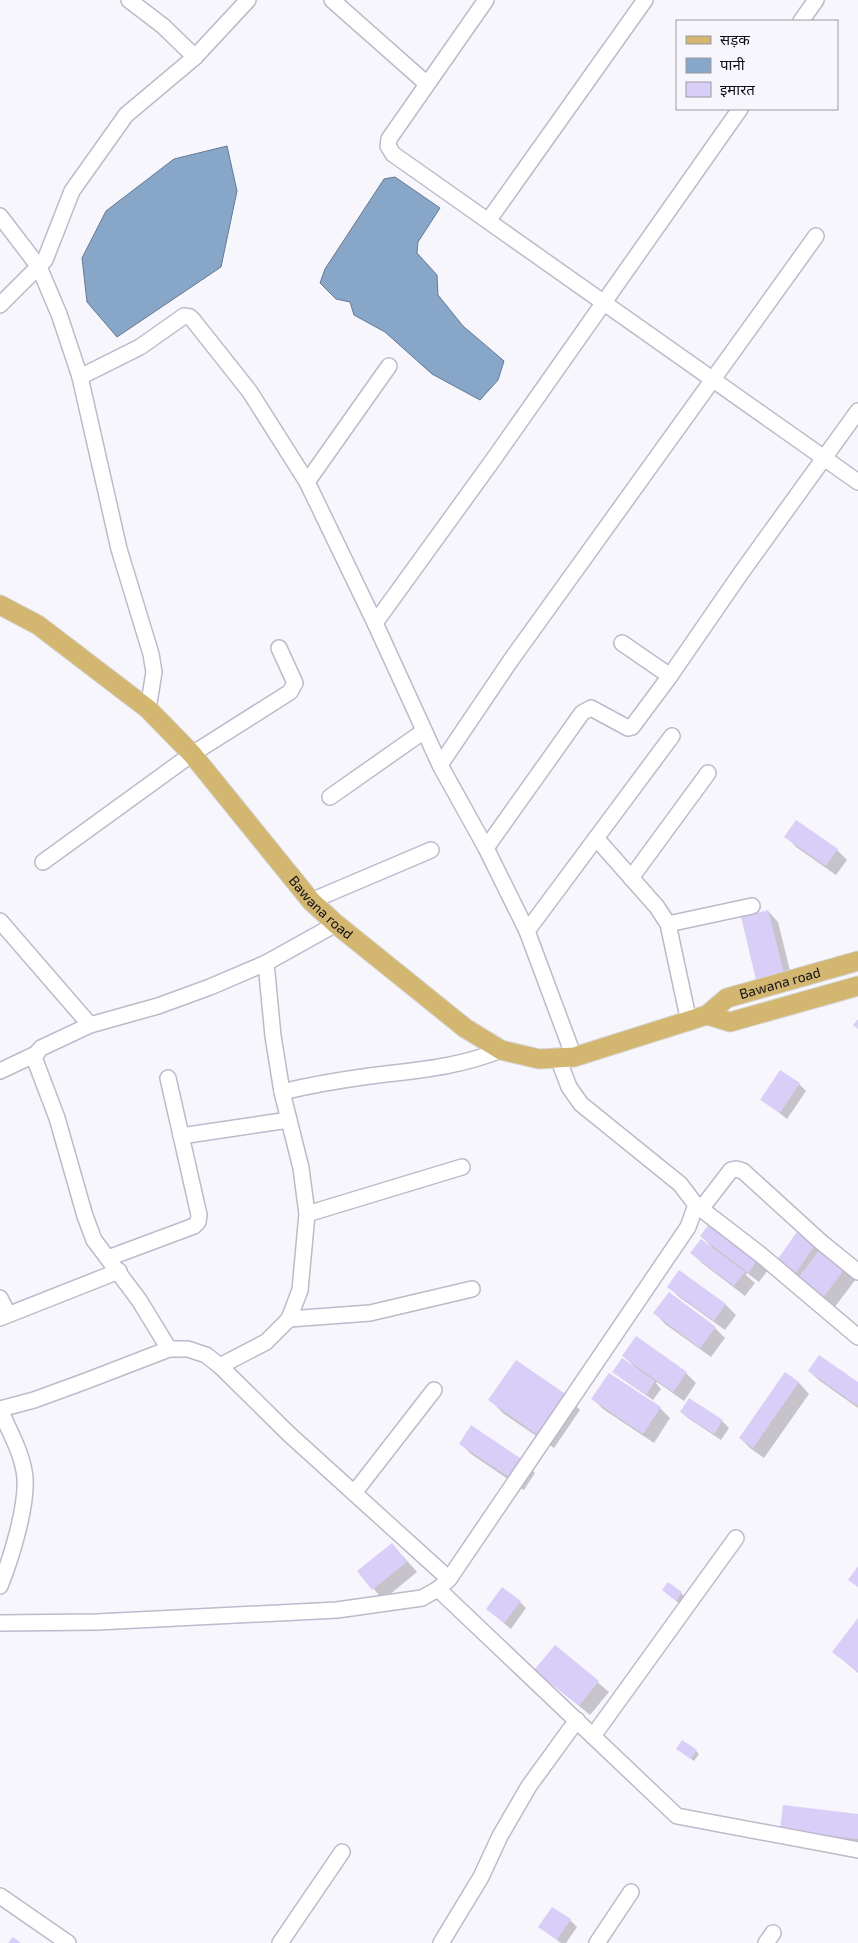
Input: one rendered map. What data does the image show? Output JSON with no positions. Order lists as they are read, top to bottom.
{
  "streets": {
    "main road": ["Bawana road"]
  },
  "legend": ["सड़क", "पानी", "इमारत"]
}
